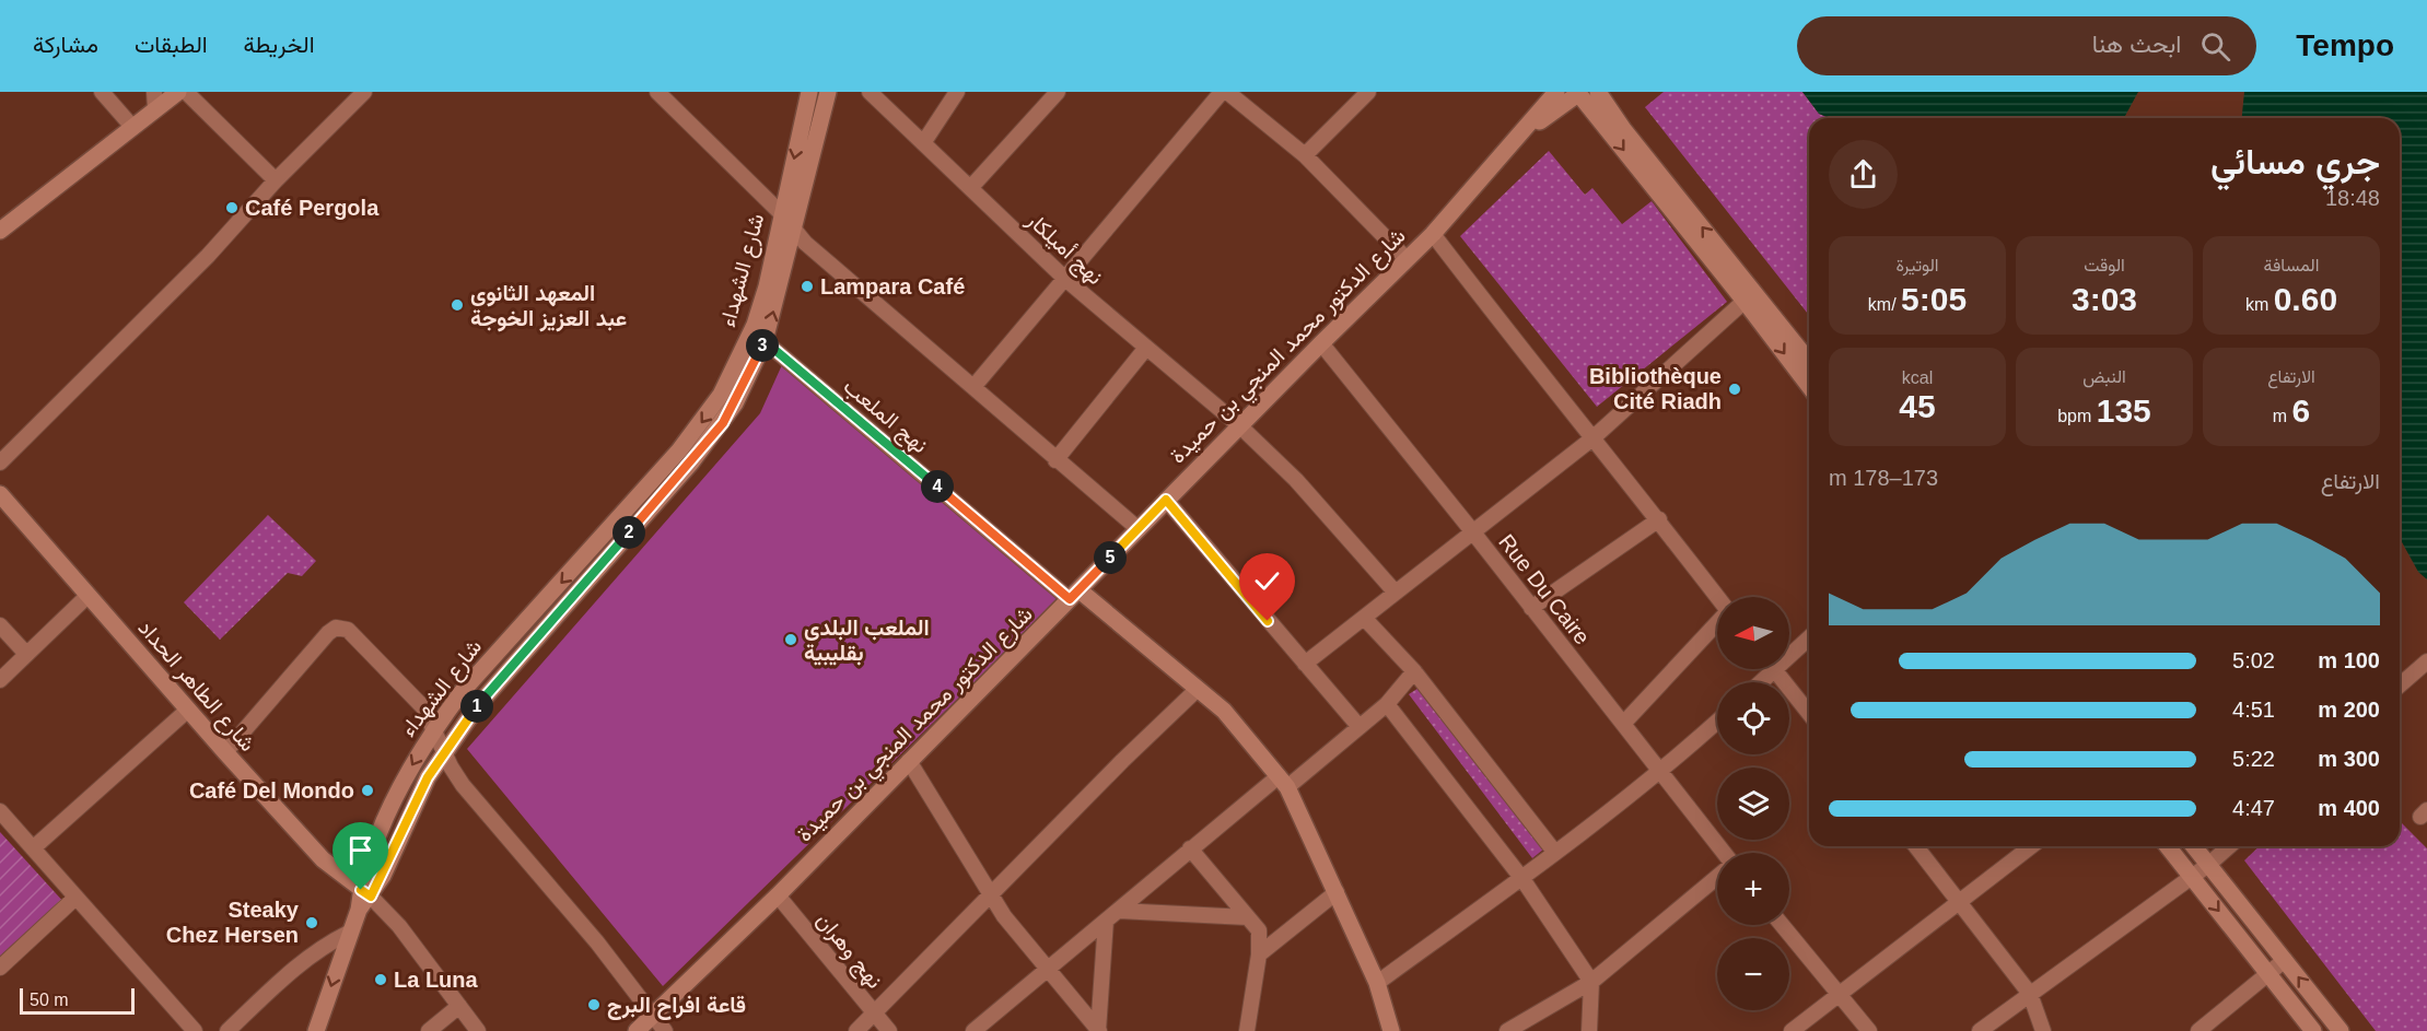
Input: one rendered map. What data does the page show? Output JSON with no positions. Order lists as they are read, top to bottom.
{
  "streets": {
    "street": [
      "نهج أميلكار",
      "شارع الشهداء",
      "شارع الدكتور محمد المنجي بن حميدة",
      "نهج الملعب",
      "Rue Du Caire",
      "شارع الطاهر الحداد",
      "نهج وهران"
    ]
  },
  "crossings": [
    ["نهج أميلكار", "شارع الدكتور محمد المنجي بن حميدة"],
    ["شارع الشهداء", "نهج الملعب"],
    ["شارع الشهداء", "شارع الطاهر الحداد"],
    ["شارع الدكتور محمد المنجي بن حميدة", "نهج الملعب"],
    ["شارع الدكتور محمد المنجي بن حميدة", "Rue Du Caire"],
    ["شارع الدكتور محمد المنجي بن حميدة", "نهج وهران"]
  ],
  "places": [
    "Café Pergola",
    "Lampara Café",
    "المعهد الثانوي عبد العزيز الخوجة",
    "Bibliothèque Cité Riadh",
    "الملعب البلدي بقليبية",
    "Café Del Mondo",
    "Steaky Chez Hersen",
    "La Luna",
    "قاعة افراح البرج"
  ],
  "scale_bar": "50 m",
  "north": "left",
  "page": {
    "header": "Tempo",
    "search": "ابحث هنا",
    "nav": ["الخريطة", "الطبقات", "مشاركة"],
    "heading": ["جري مسائي", "18:48"],
    "stats": [
      ["المسافة", "0.60 km"],
      ["الوقت", "3:03"],
      ["الوتيرة", "5:05 /km"],
      ["الارتفاع", "6 m"],
      ["النبض", "135 bpm"],
      ["kcal", "45"]
    ],
    "pins": [
      "3",
      "4",
      "2",
      "5",
      "1"
    ],
    "chart": ["الارتفاع", "173–178 m"],
    "map_buttons": ["+", "−"],
    "list": [
      {
        "name": "100 m",
        "note": "5:02"
      },
      {
        "name": "200 m",
        "note": "4:51"
      },
      {
        "name": "300 m",
        "note": "5:22"
      },
      {
        "name": "400 m",
        "note": "4:47"
      }
    ],
    "scale": "50 m"
  }
}
